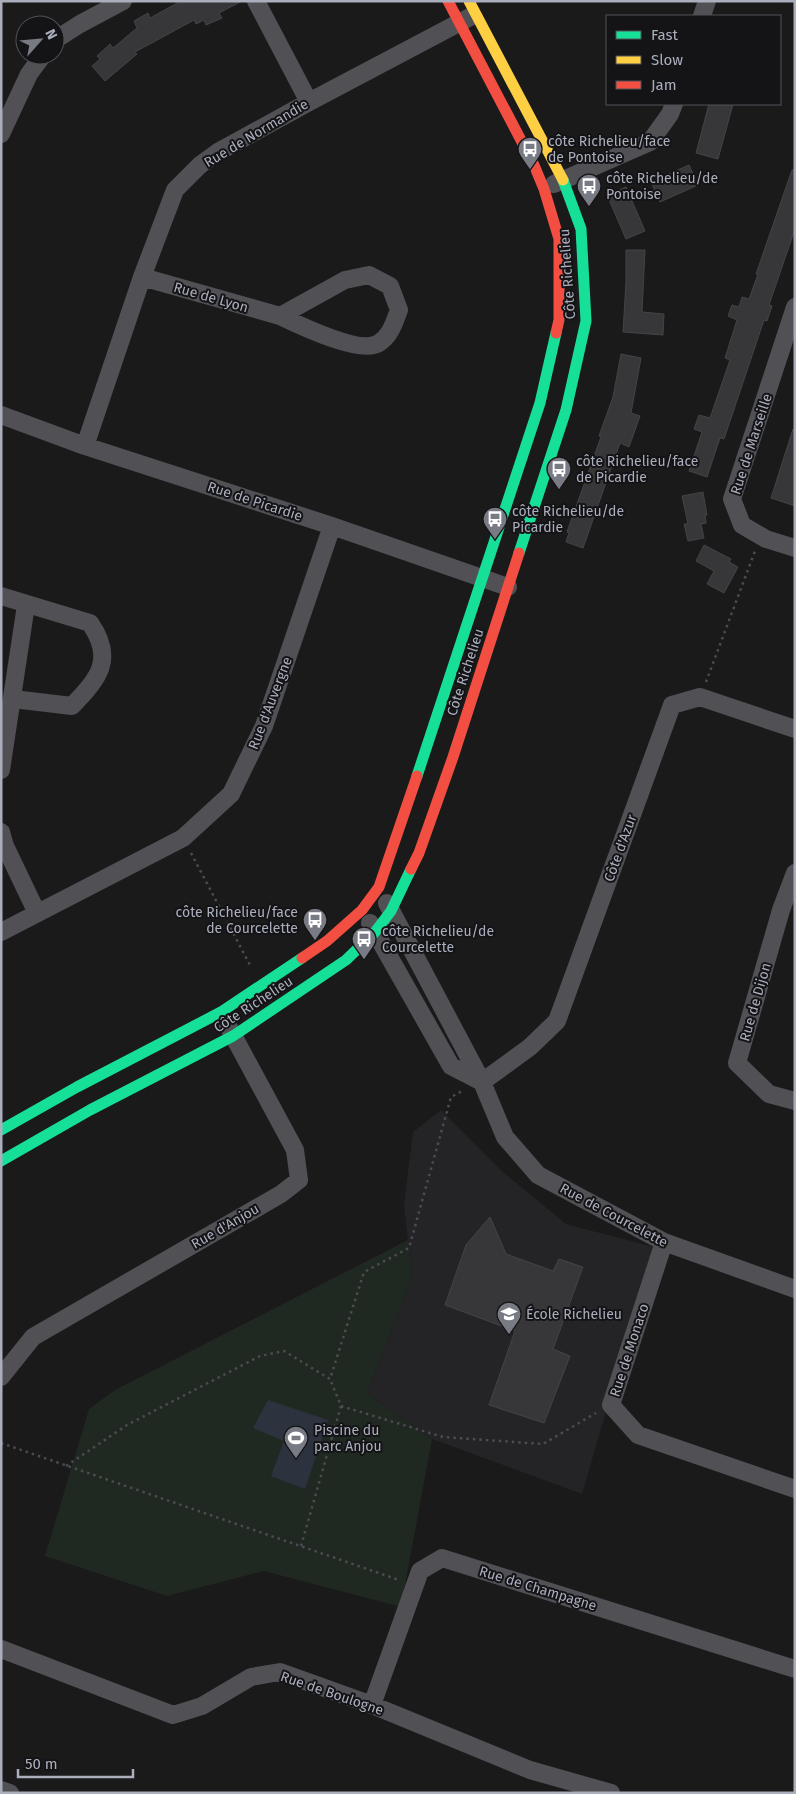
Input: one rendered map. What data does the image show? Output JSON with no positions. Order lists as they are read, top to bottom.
{
  "streets": {
    "street": [
      "Rue de Normandie",
      "Côte Richelieu",
      "Rue de Lyon",
      "Rue de Marseille",
      "Rue de Picardie",
      "Rue d'Auvergne",
      "Côte d'Azur",
      "Rue de Dijon",
      "Rue de Courcelette",
      "Rue d'Anjou",
      "Rue de Monaco",
      "Rue de Champagne",
      "Rue de Boulogne"
    ]
  },
  "crossings": [
    ["Rue de Normandie", "Côte Richelieu"],
    ["Rue de Normandie", "Rue de Lyon"],
    ["Rue de Normandie", "Rue de Picardie"],
    ["Côte Richelieu", "Rue de Picardie"],
    ["Côte Richelieu", "Rue de Courcelette"],
    ["Côte Richelieu", "Rue d'Anjou"],
    ["Rue de Picardie", "Rue d'Auvergne"],
    ["Côte d'Azur", "Rue de Courcelette"],
    ["Rue de Courcelette", "Rue de Monaco"],
    ["Rue de Champagne", "Rue de Boulogne"]
  ],
  "places": {
    "bus stop": [
      "côte Richelieu/face de Pontoise",
      "côte Richelieu/de Pontoise",
      "côte Richelieu/face de Picardie",
      "côte Richelieu/de Picardie",
      "côte Richelieu/face de Courcelette",
      "côte Richelieu/de Courcelette"
    ],
    "school or university": ["École Richelieu"],
    "sports": ["Piscine du parc Anjou"]
  },
  "legend": ["Fast", "Slow", "Jam"],
  "scale_bar": "50 m",
  "north": "top right"
}
